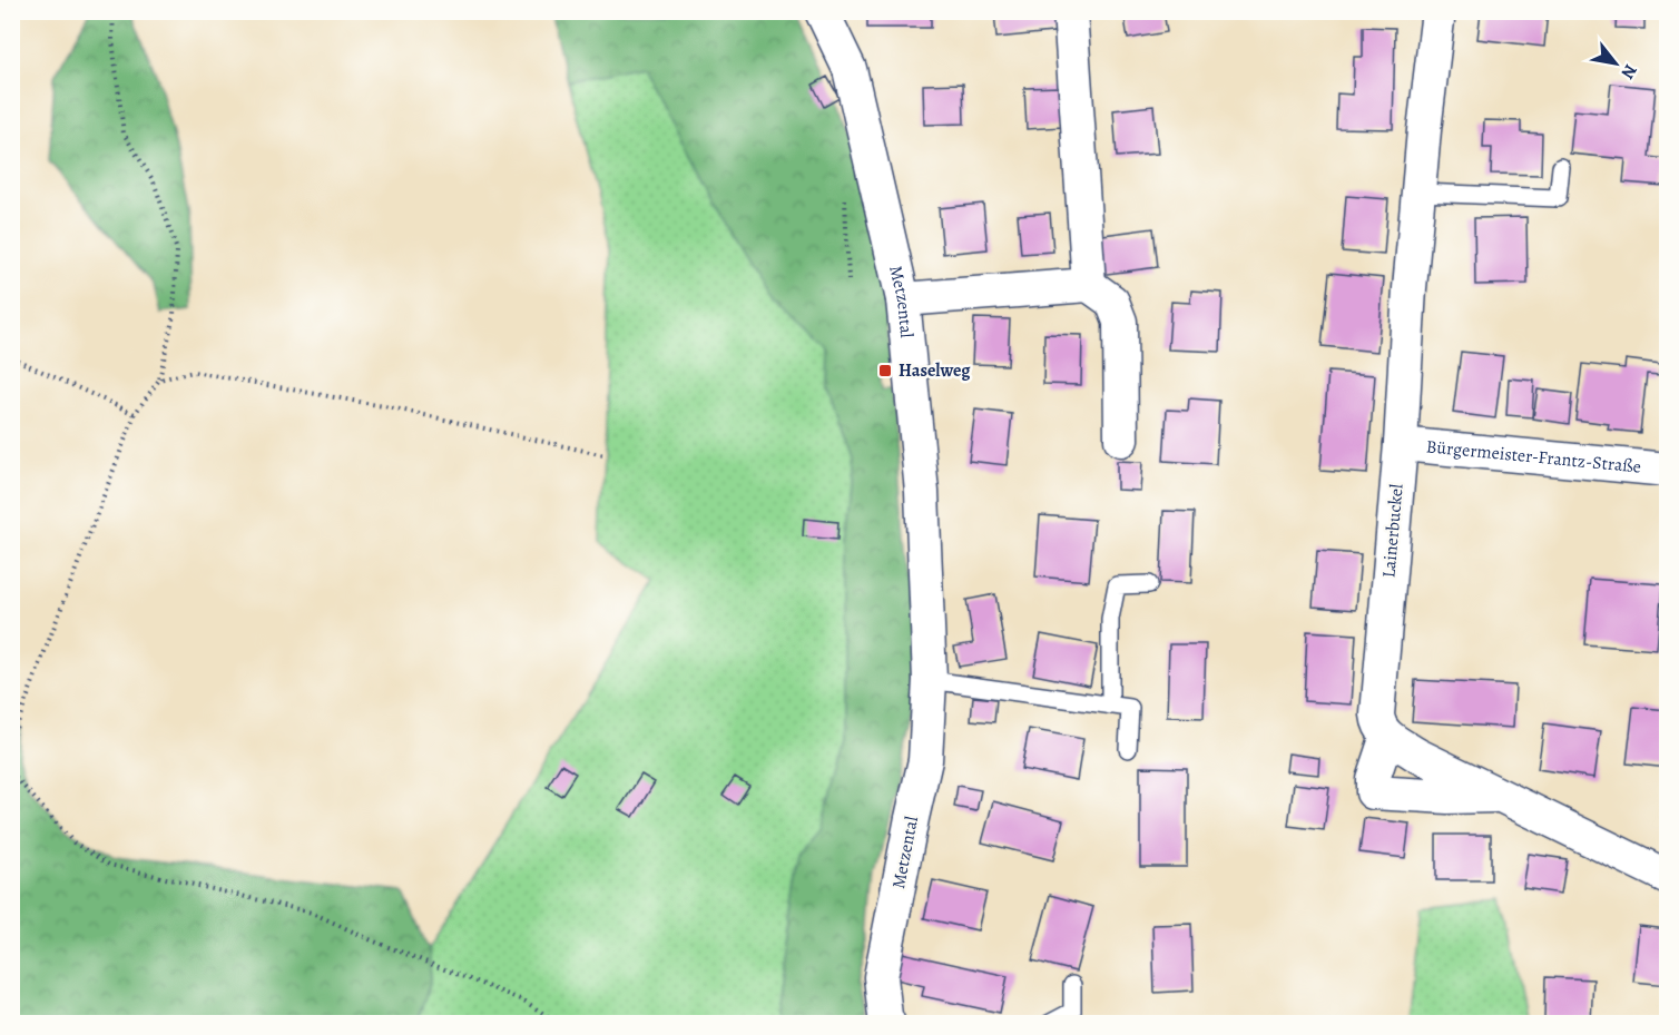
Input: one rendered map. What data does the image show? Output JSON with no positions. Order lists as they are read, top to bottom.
{
  "streets": {
    "street": ["Metzental", "Bürgermeister-Frantz-Straße", "Lainerbuckel"]
  },
  "crossings": [
    ["Bürgermeister-Frantz-Straße", "Lainerbuckel"]
  ],
  "places": {
    "transit": ["Haselweg"]
  },
  "north": "bottom right"
}
